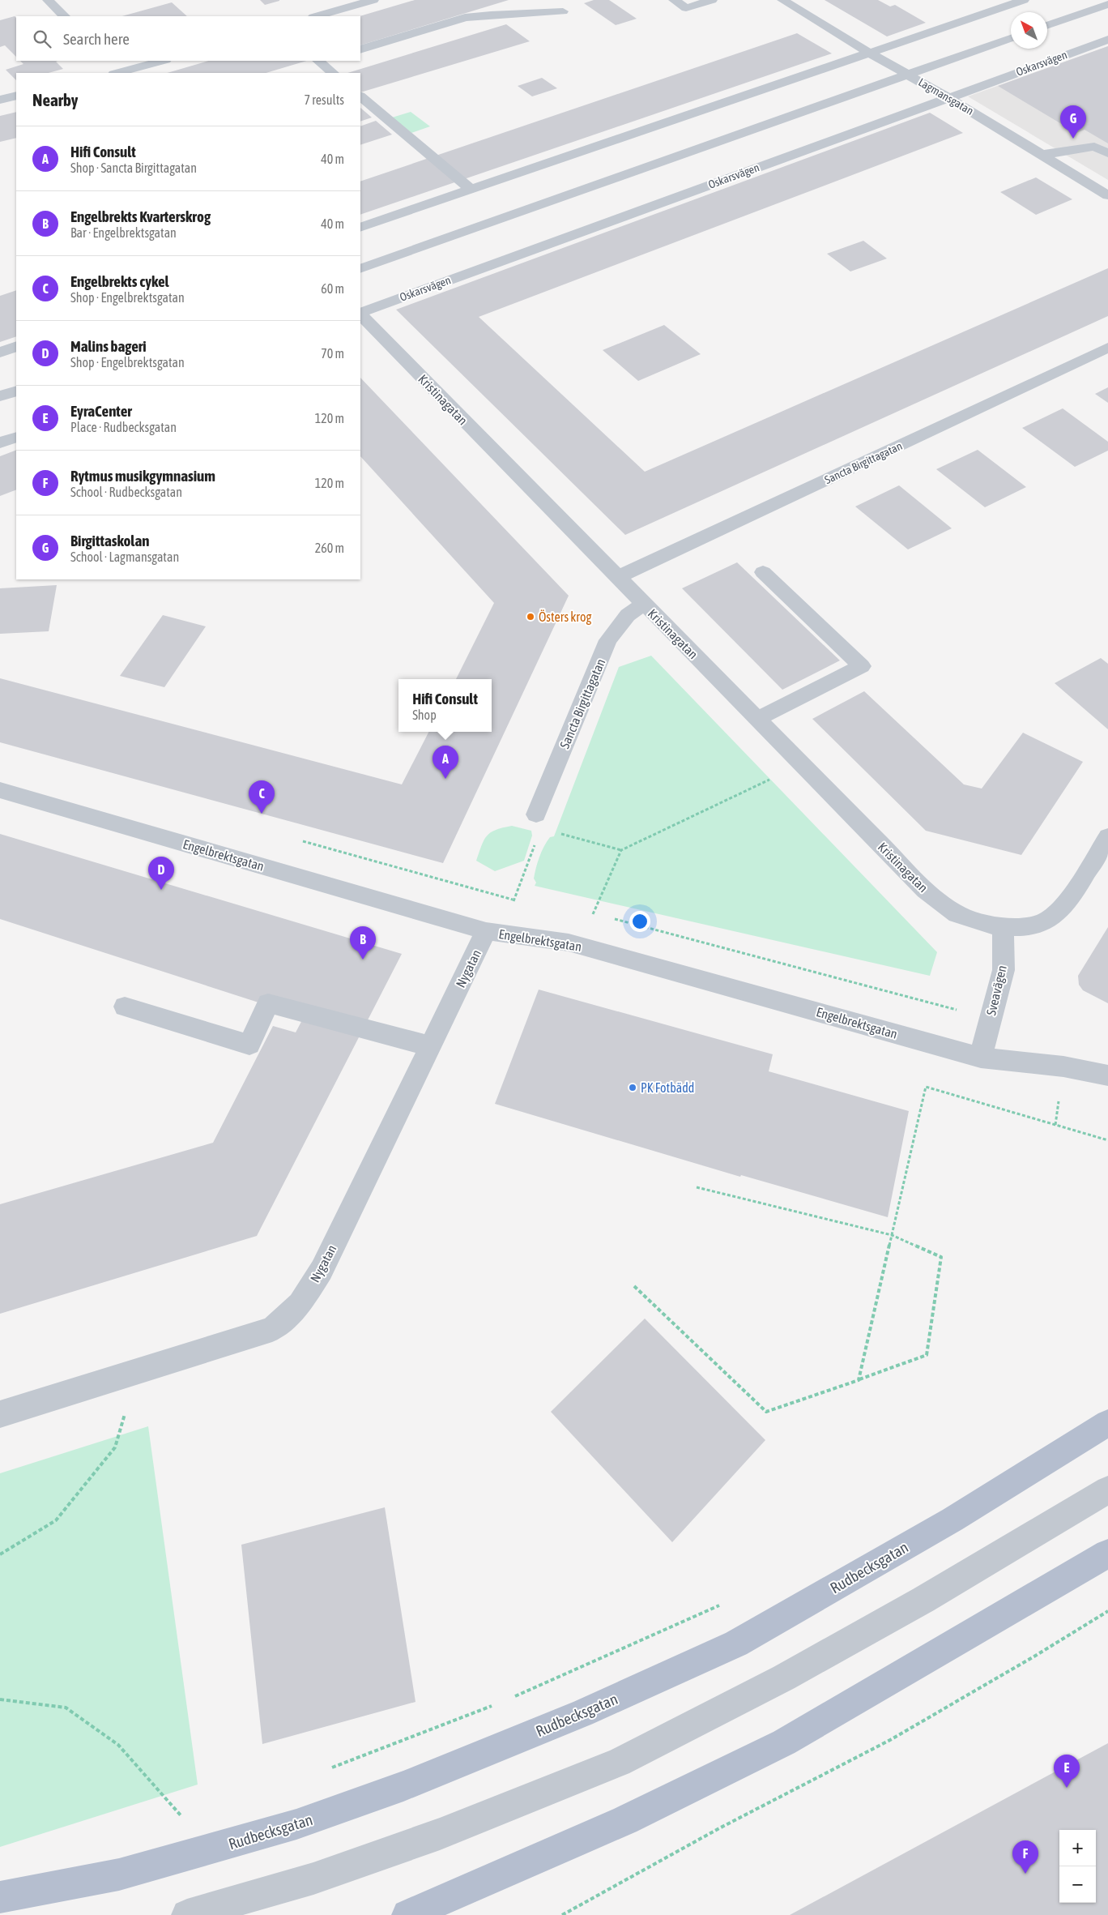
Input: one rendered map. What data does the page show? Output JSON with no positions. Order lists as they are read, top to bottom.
{
  "streets": {
    "main road": ["Rudbecksgatan"],
    "street": [
      "Oskarsvägen",
      "Lagmansgatan",
      "Kristinagatan",
      "Sancta Birgittagatan",
      "Engelbrektsgatan",
      "Nygatan",
      "Sveavägen"
    ]
  },
  "crossings": [
    ["Oskarsvägen", "Lagmansgatan"],
    ["Kristinagatan", "Sancta Birgittagatan"],
    ["Kristinagatan", "Sveavägen"],
    ["Engelbrektsgatan", "Nygatan"],
    ["Engelbrektsgatan", "Sveavägen"]
  ],
  "places": ["Östers krog", "PK Fotbädd"],
  "north": "top left",
  "page": {
    "search": "Search here",
    "heading": ["Nearby", "7 results"],
    "pins": [
      "G",
      "A",
      "C",
      "D",
      "B",
      "E",
      "F"
    ],
    "list": [
      {
        "mark": "A",
        "name": "Hifi Consult",
        "note": "Shop · Sancta Birgittagatan",
        "value": "40 m"
      },
      {
        "mark": "B",
        "name": "Engelbrekts Kvarterskrog",
        "note": "Bar · Engelbrektsgatan",
        "value": "40 m"
      },
      {
        "mark": "C",
        "name": "Engelbrekts cykel",
        "note": "Shop · Engelbrektsgatan",
        "value": "60 m"
      },
      {
        "mark": "D",
        "name": "Malins bageri",
        "note": "Shop · Engelbrektsgatan",
        "value": "70 m"
      },
      {
        "mark": "E",
        "name": "EyraCenter",
        "note": "Place · Rudbecksgatan",
        "value": "120 m"
      },
      {
        "mark": "F",
        "name": "Rytmus musikgymnasium",
        "note": "School · Rudbecksgatan",
        "value": "120 m"
      },
      {
        "mark": "G",
        "name": "Birgittaskolan",
        "note": "School · Lagmansgatan",
        "value": "260 m"
      }
    ],
    "popup": ["Hifi Consult", "Shop"],
    "map_buttons": ["+", "−"]
  }
}
